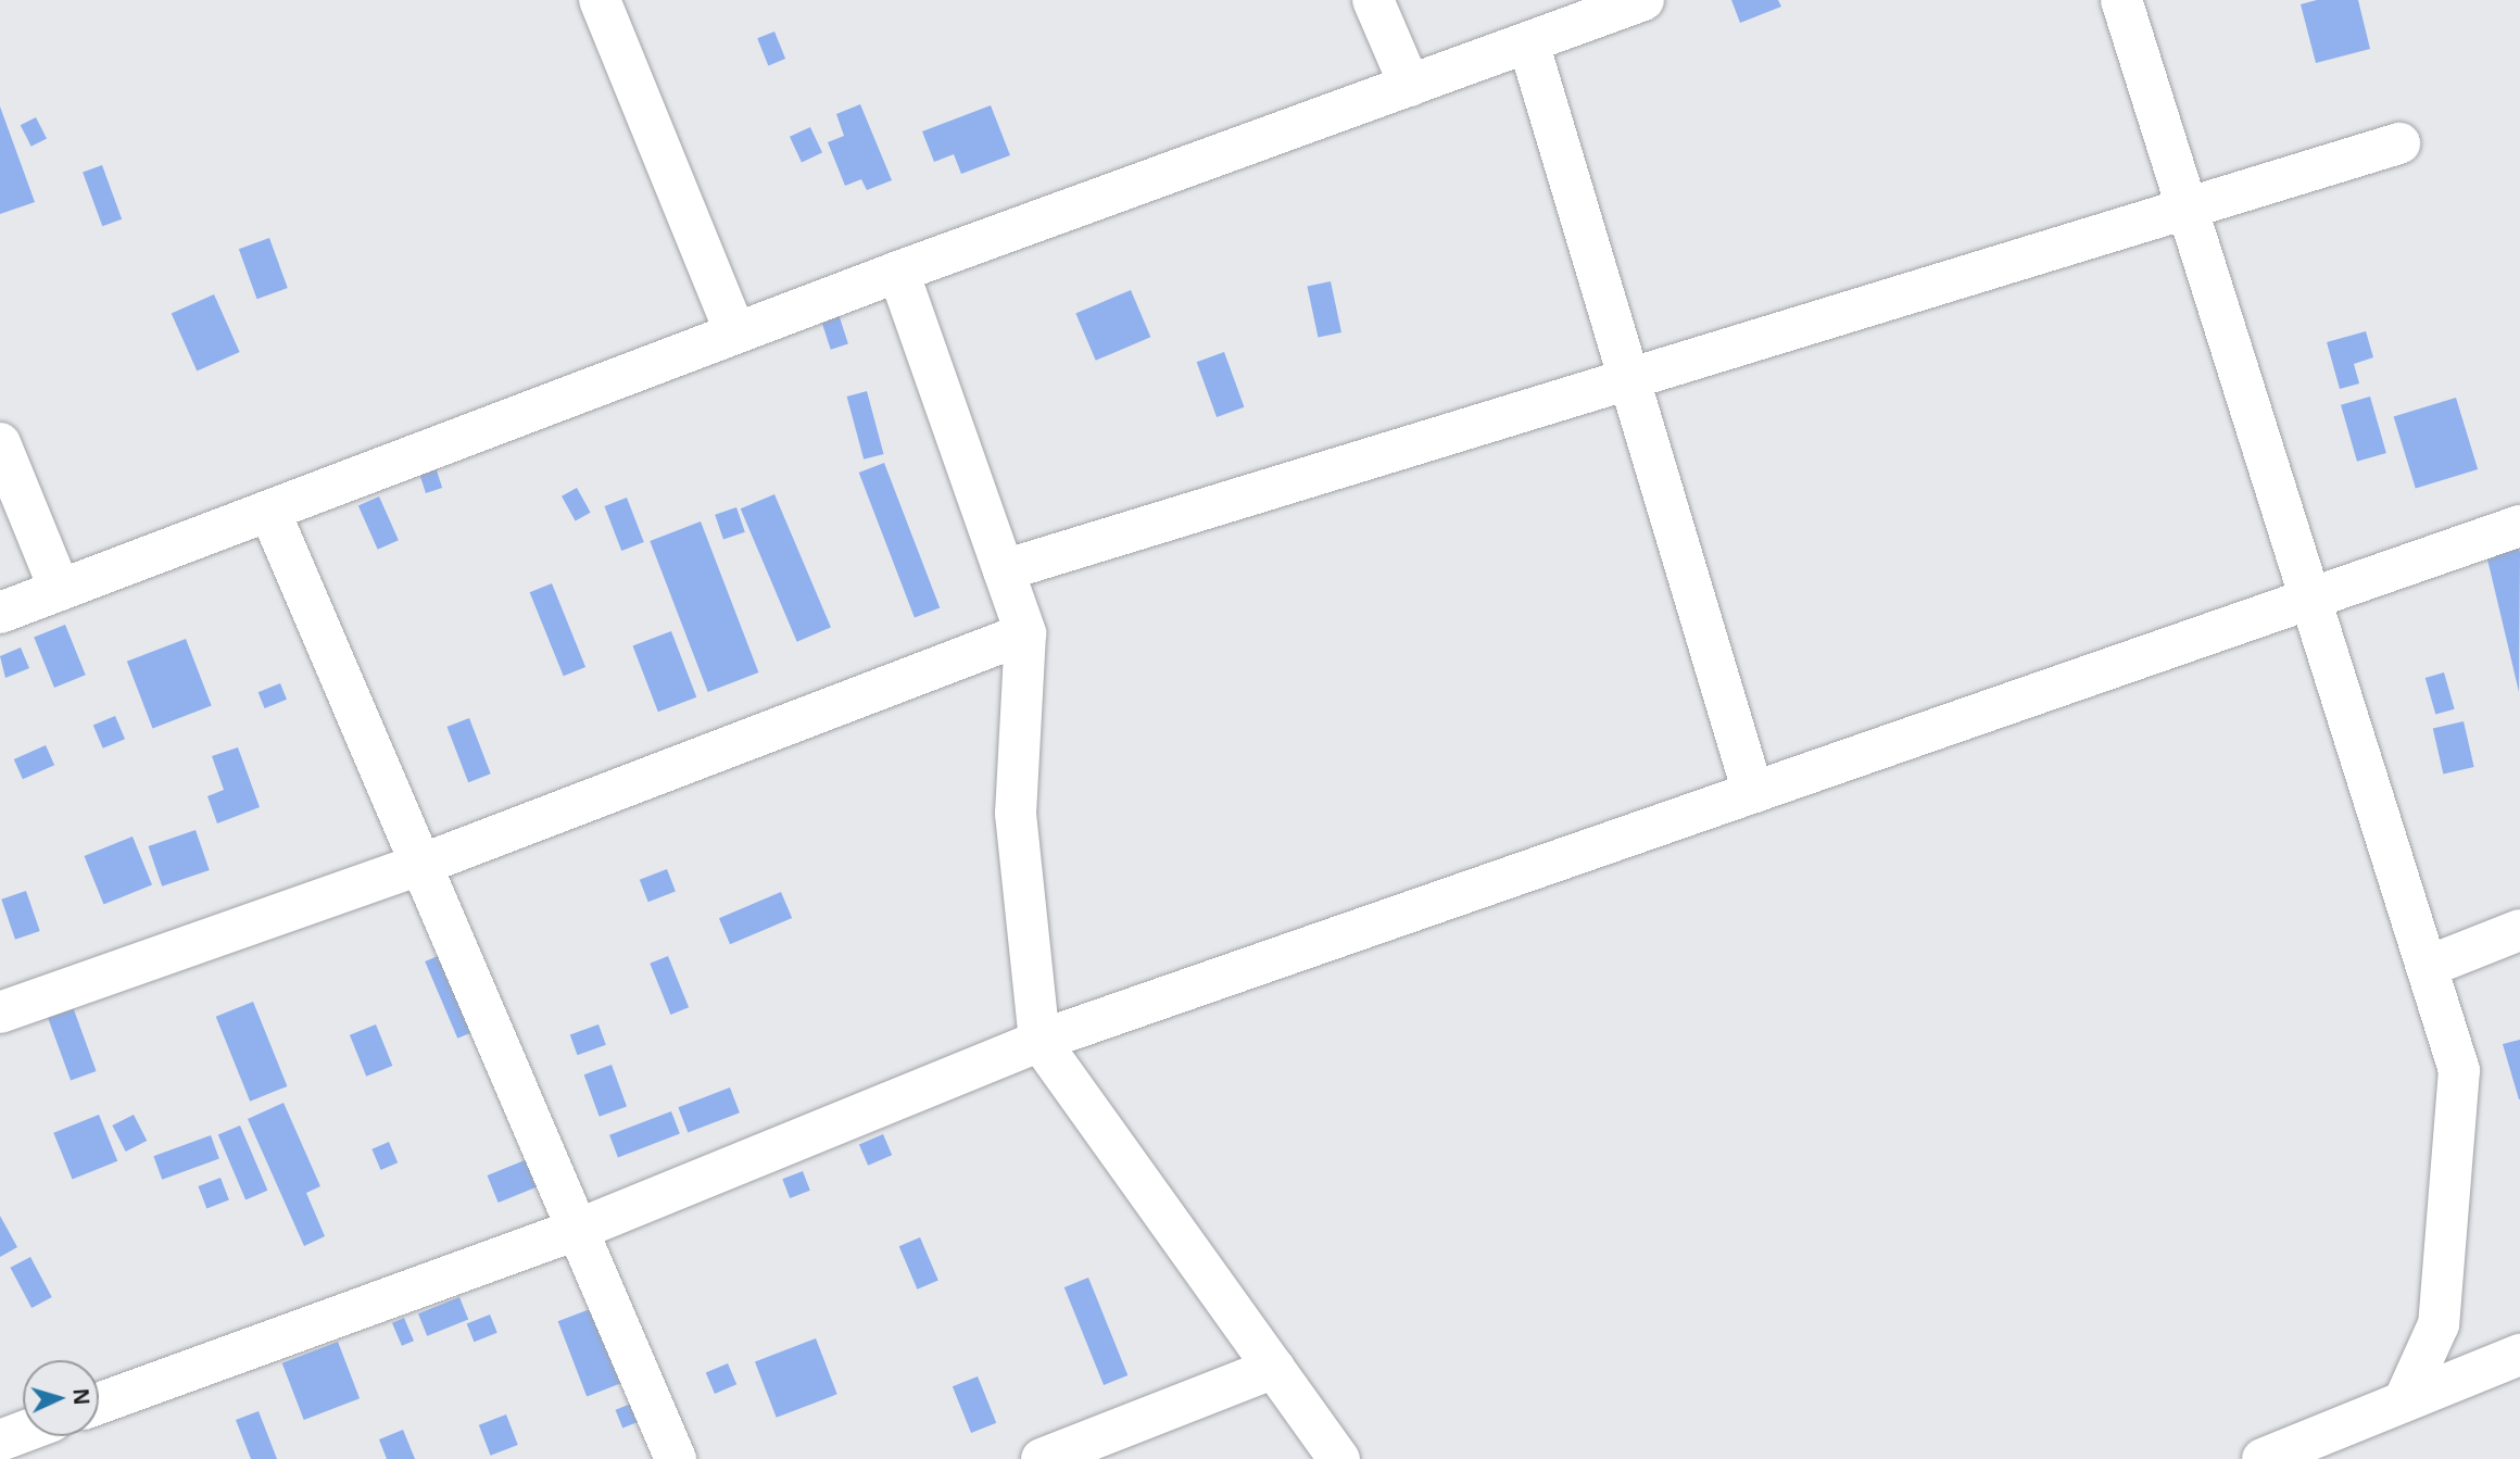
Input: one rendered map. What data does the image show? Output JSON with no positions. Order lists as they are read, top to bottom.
{
  "north": "right"
}
